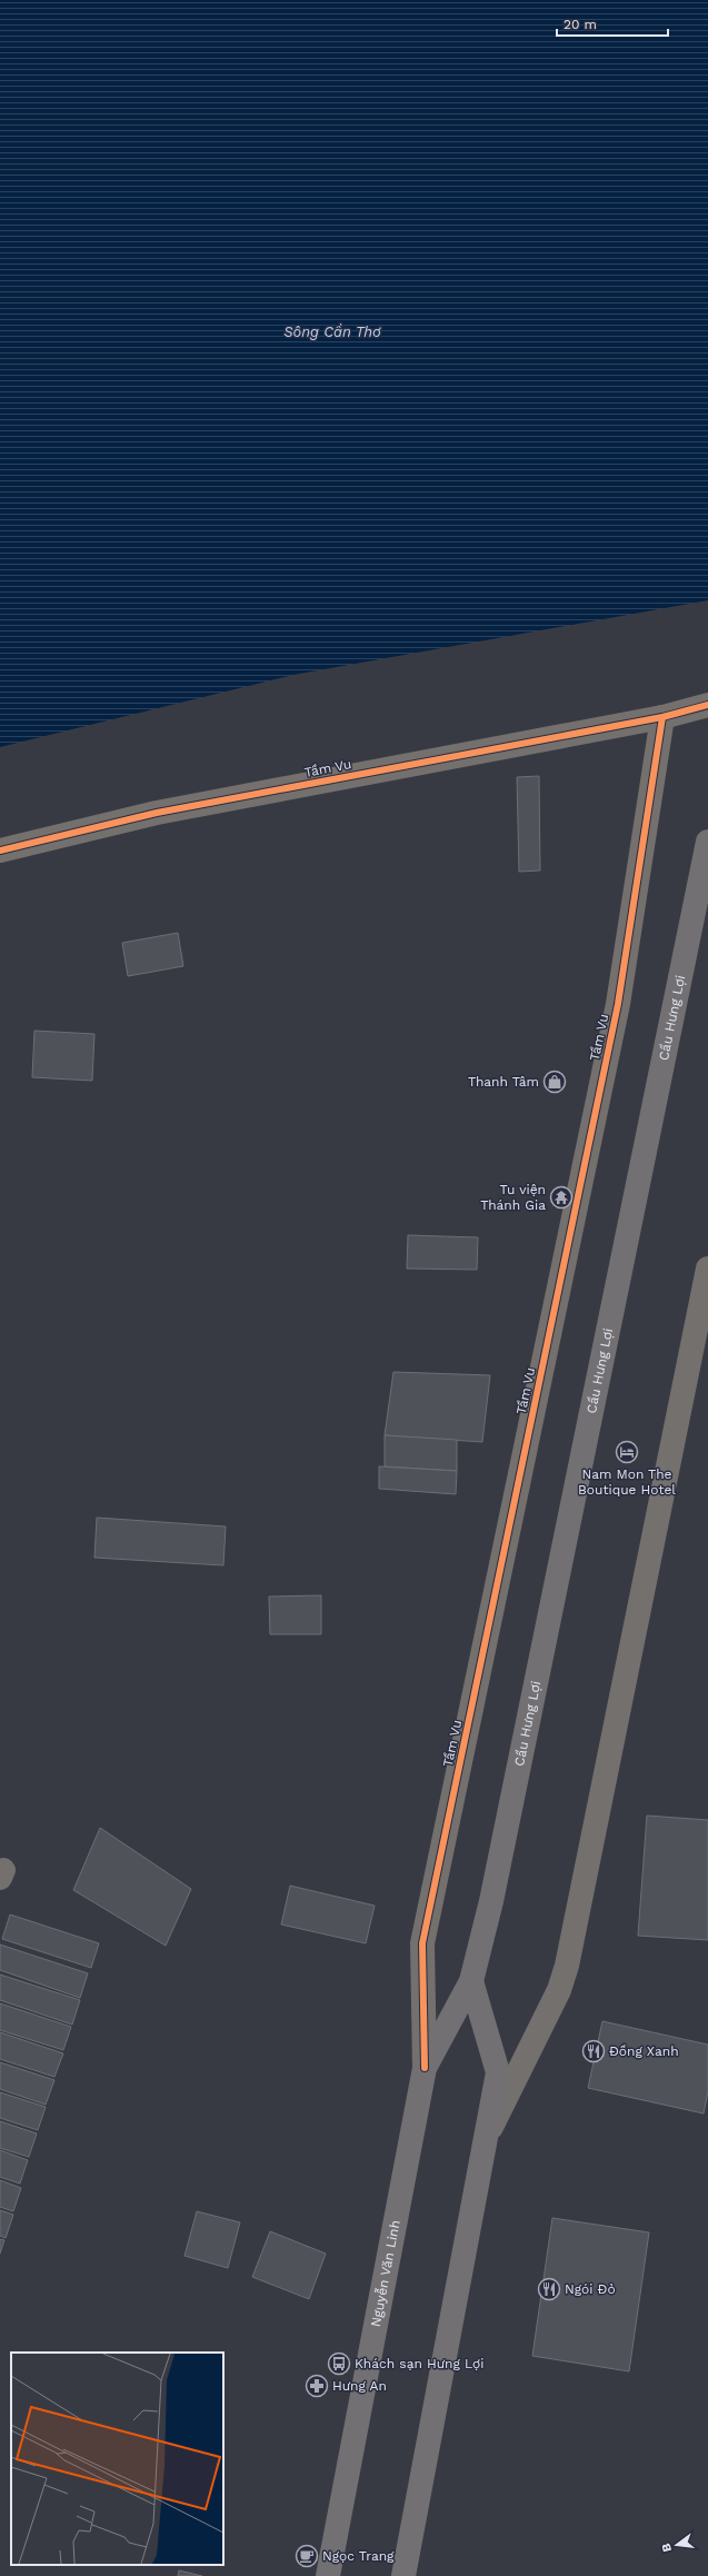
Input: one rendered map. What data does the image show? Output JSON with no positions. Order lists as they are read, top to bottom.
{
  "streets": {
    "highway": ["Cầu Hưng Lợi", "Nguyễn Văn Linh"],
    "street": ["Tầm Vu"]
  },
  "crossings": [
    ["Tầm Vu", "Nguyễn Văn Linh"],
    ["Cầu Hưng Lợi", "Nguyễn Văn Linh"]
  ],
  "water": ["Sông Cần Thơ"],
  "places": {
    "shop": ["Thanh Tâm"],
    "temple": ["Tu viện Thánh Gia"],
    "hotel": ["Nam Mon The Boutique Hotel"],
    "restaurant": ["Đồng Xanh", "Ngói Đỏ"],
    "bus stop": ["Khách sạn Hưng Lợi"],
    "pharmacy": ["Hưng An"],
    "cafe": ["Ngọc Trang"]
  },
  "scale_bar": "20 m",
  "north": "left"
}
